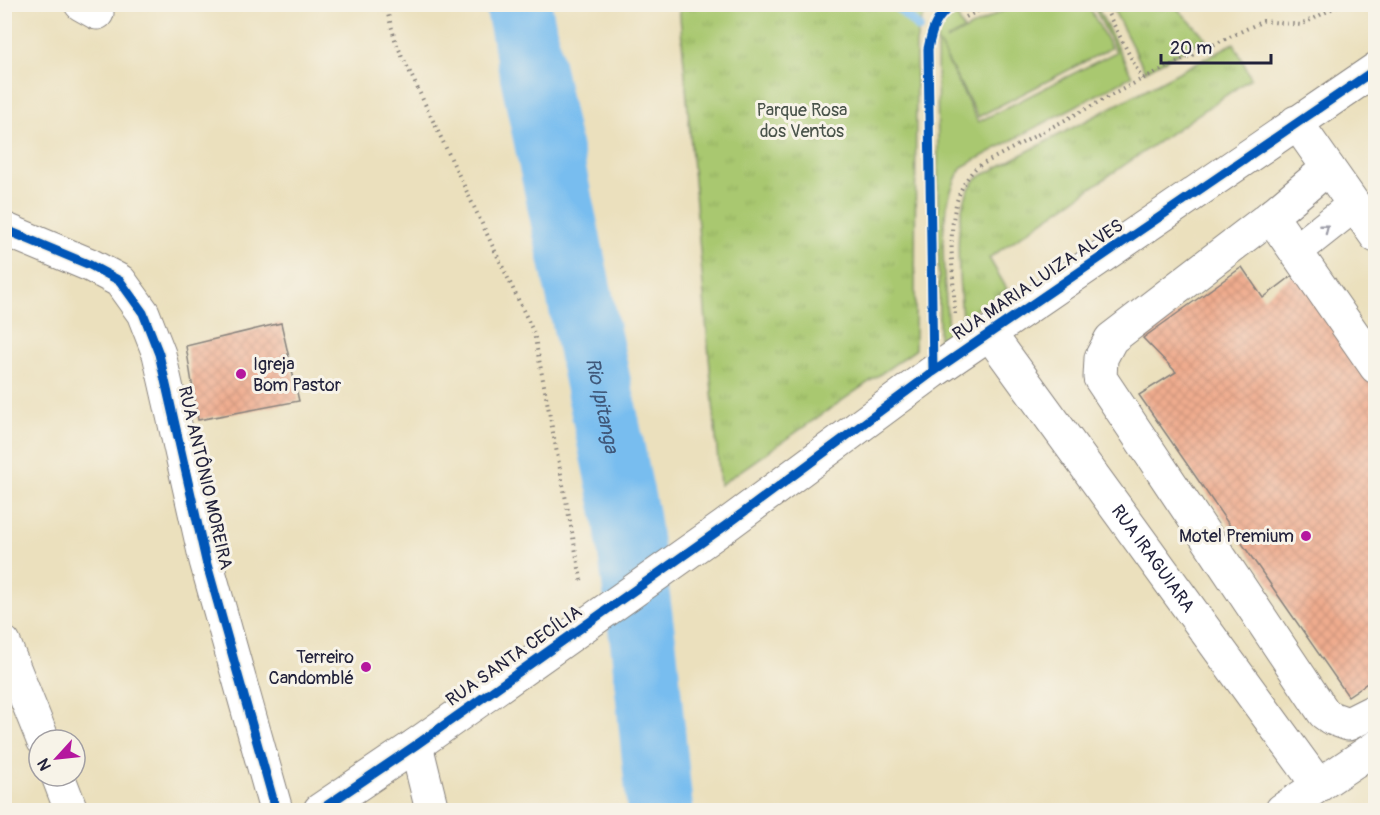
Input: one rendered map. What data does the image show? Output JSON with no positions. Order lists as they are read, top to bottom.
{
  "streets": {
    "street": [
      "RUA MARIA LUIZA ALVES",
      "RUA ANTÔNIO MOREIRA",
      "RUA IRAGUIARA",
      "RUA SANTA CECÍLIA"
    ]
  },
  "crossings": [
    ["RUA MARIA LUIZA ALVES", "RUA IRAGUIARA"],
    ["RUA MARIA LUIZA ALVES", "RUA SANTA CECÍLIA"]
  ],
  "water": ["Rio Ipitanga"],
  "parks": ["Parque Rosa dos Ventos"],
  "places": ["Igreja Bom Pastor", "Motel Premium", "Terreiro Candomblé"],
  "scale_bar": "20 m",
  "north": "bottom left"
}
